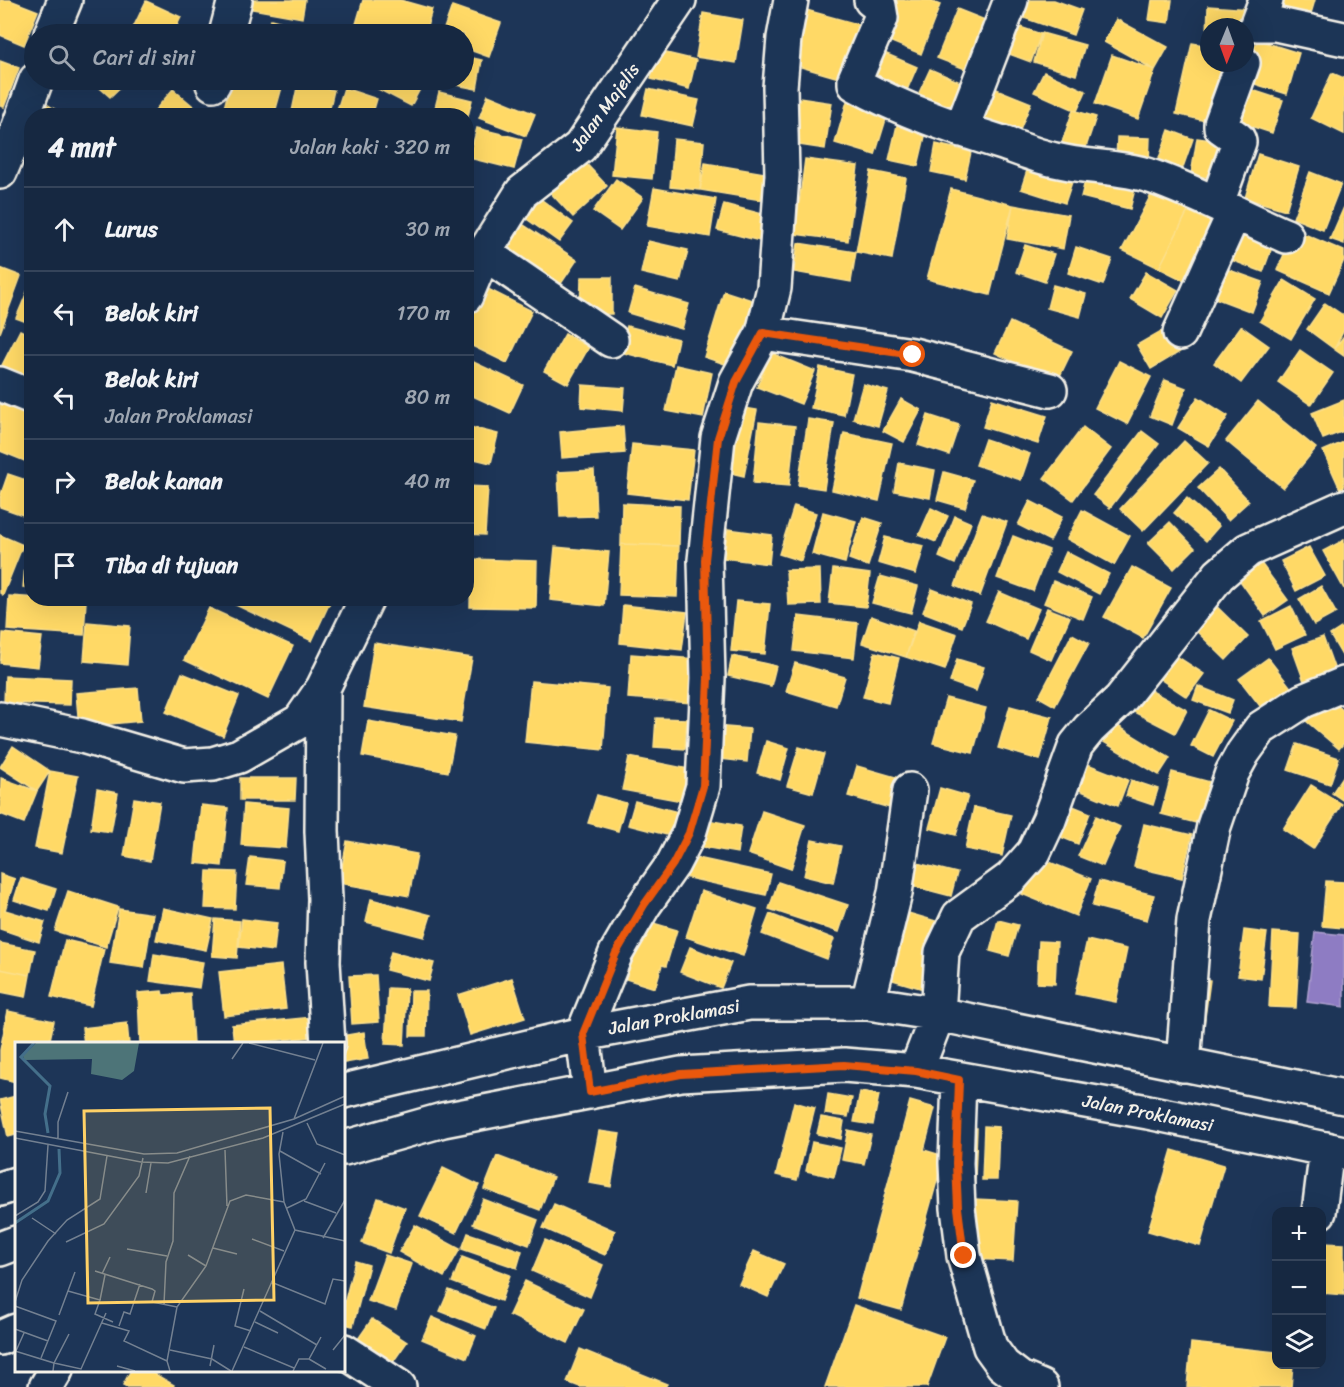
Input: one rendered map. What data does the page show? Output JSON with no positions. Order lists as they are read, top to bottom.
{
  "streets": {
    "street": ["Jalan Majelis", "Jalan Proklamasi"]
  },
  "north": "bottom",
  "page": {
    "search": "Cari di sini",
    "heading": ["4 mnt", "Jalan kaki · 320 m"],
    "list": [
      ["Lurus", "30 m"],
      ["Belok kiri", "170 m"],
      ["Belok kiri", "Jalan Proklamasi", "80 m"],
      ["Belok kanan", "40 m"],
      "Tiba di tujuan"
    ],
    "map_buttons": ["+", "−"]
  }
}
